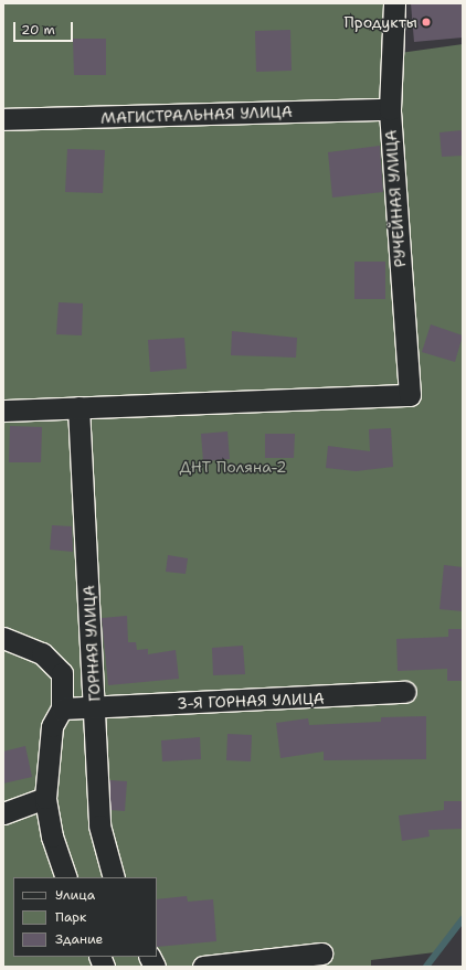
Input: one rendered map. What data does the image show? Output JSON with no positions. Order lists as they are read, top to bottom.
{
  "streets": {
    "street": [
      "МАГИСТРАЛЬНАЯ УЛИЦА",
      "РУЧЕЙНАЯ УЛИЦА",
      "ГОРНАЯ УЛИЦА",
      "3-Я ГОРНАЯ УЛИЦА"
    ]
  },
  "crossings": [
    ["МАГИСТРАЛЬНАЯ УЛИЦА", "РУЧЕЙНАЯ УЛИЦА"],
    ["РУЧЕЙНАЯ УЛИЦА", "ГОРНАЯ УЛИЦА"],
    ["ГОРНАЯ УЛИЦА", "3-Я ГОРНАЯ УЛИЦА"]
  ],
  "parks": ["ДНТ Поляна-2"],
  "places": ["Продукты"],
  "legend": ["Улица", "Парк", "Здание"],
  "scale_bar": "20 m"
}
